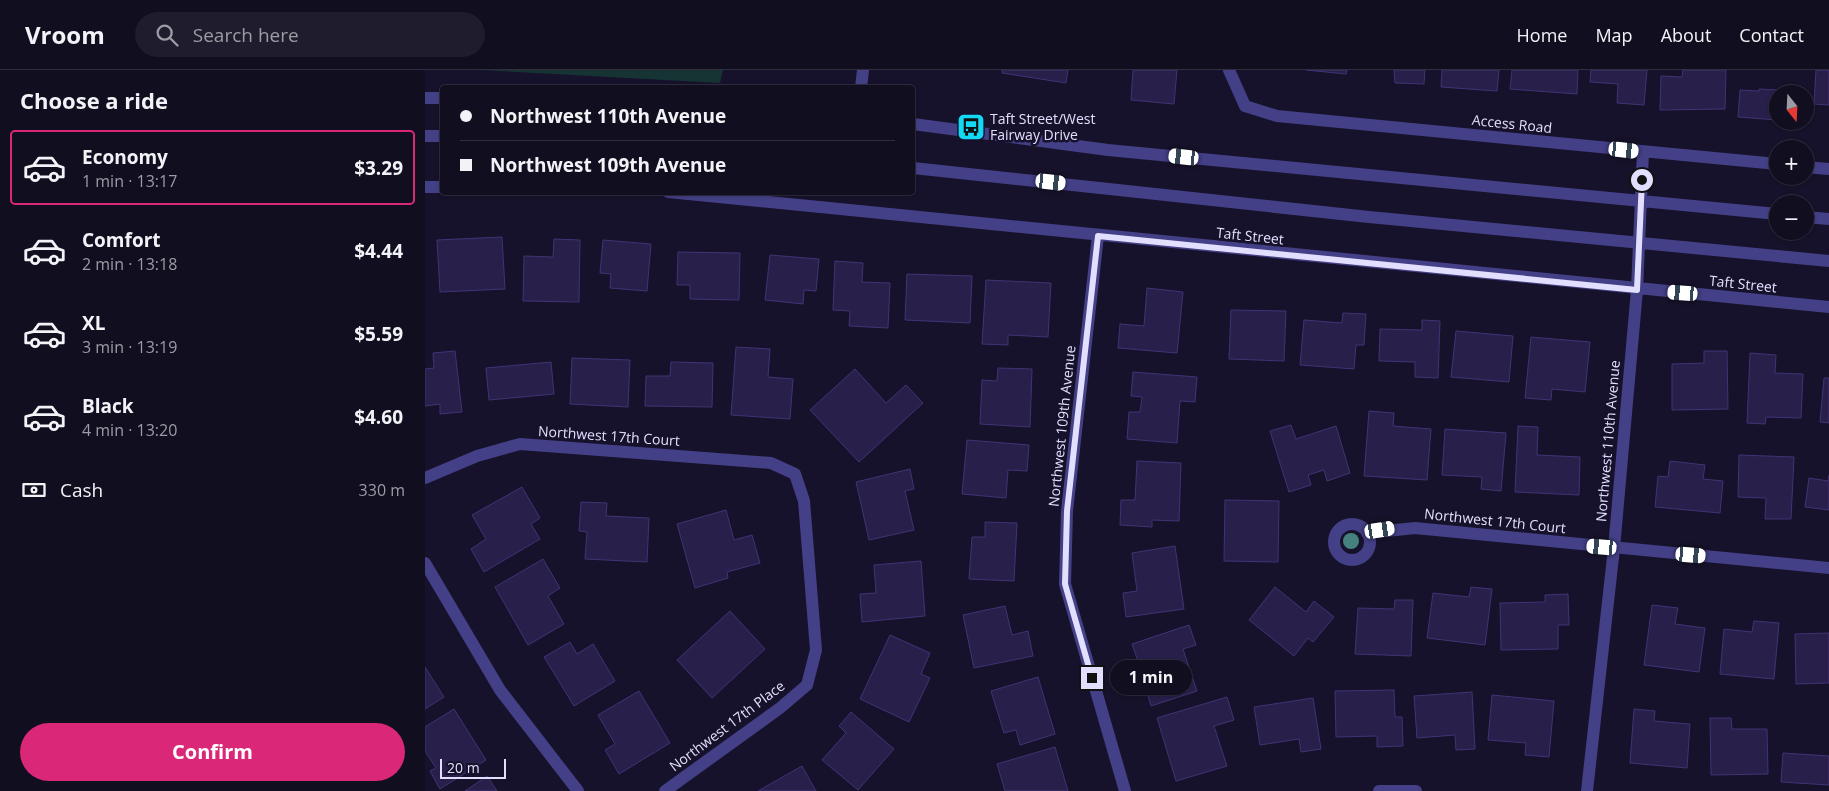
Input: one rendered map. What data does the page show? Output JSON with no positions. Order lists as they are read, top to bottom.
{
  "streets": {
    "street": [
      "Access Road",
      "Taft Street",
      "Northwest 109th Avenue",
      "Northwest 17th Court",
      "Northwest 110th Avenue",
      "Northwest 17th Place"
    ]
  },
  "crossings": [
    ["Access Road", "Northwest 110th Avenue"],
    ["Taft Street", "Northwest 109th Avenue"],
    ["Taft Street", "Northwest 110th Avenue"],
    ["Northwest 17th Court", "Northwest 110th Avenue"],
    ["Northwest 17th Court", "Northwest 17th Place"]
  ],
  "places": {
    "bus stop": ["Taft Street/West Fairway Drive"]
  },
  "scale_bar": "20 m",
  "north": "bottom",
  "page": {
    "header": "Vroom",
    "search": "Search here",
    "nav": [
      "Home",
      "Map",
      "About",
      "Contact"
    ],
    "heading": "Choose a ride",
    "map_buttons": ["+", "−"],
    "banner": ["Northwest 110th Avenue", "Northwest 109th Avenue"],
    "list": [
      {
        "name": "Economy",
        "note": "1 min · 13:17",
        "value": "$3.29"
      },
      {
        "name": "Comfort",
        "note": "2 min · 13:18",
        "value": "$4.44"
      },
      {
        "name": "XL",
        "note": "3 min · 13:19",
        "value": "$5.59"
      },
      {
        "name": "Black",
        "note": "4 min · 13:20",
        "value": "$4.60"
      }
    ],
    "pay": ["Cash", "330 m"],
    "bubble": "1 min",
    "buttons": "Confirm",
    "scale": "20 m"
  }
}
